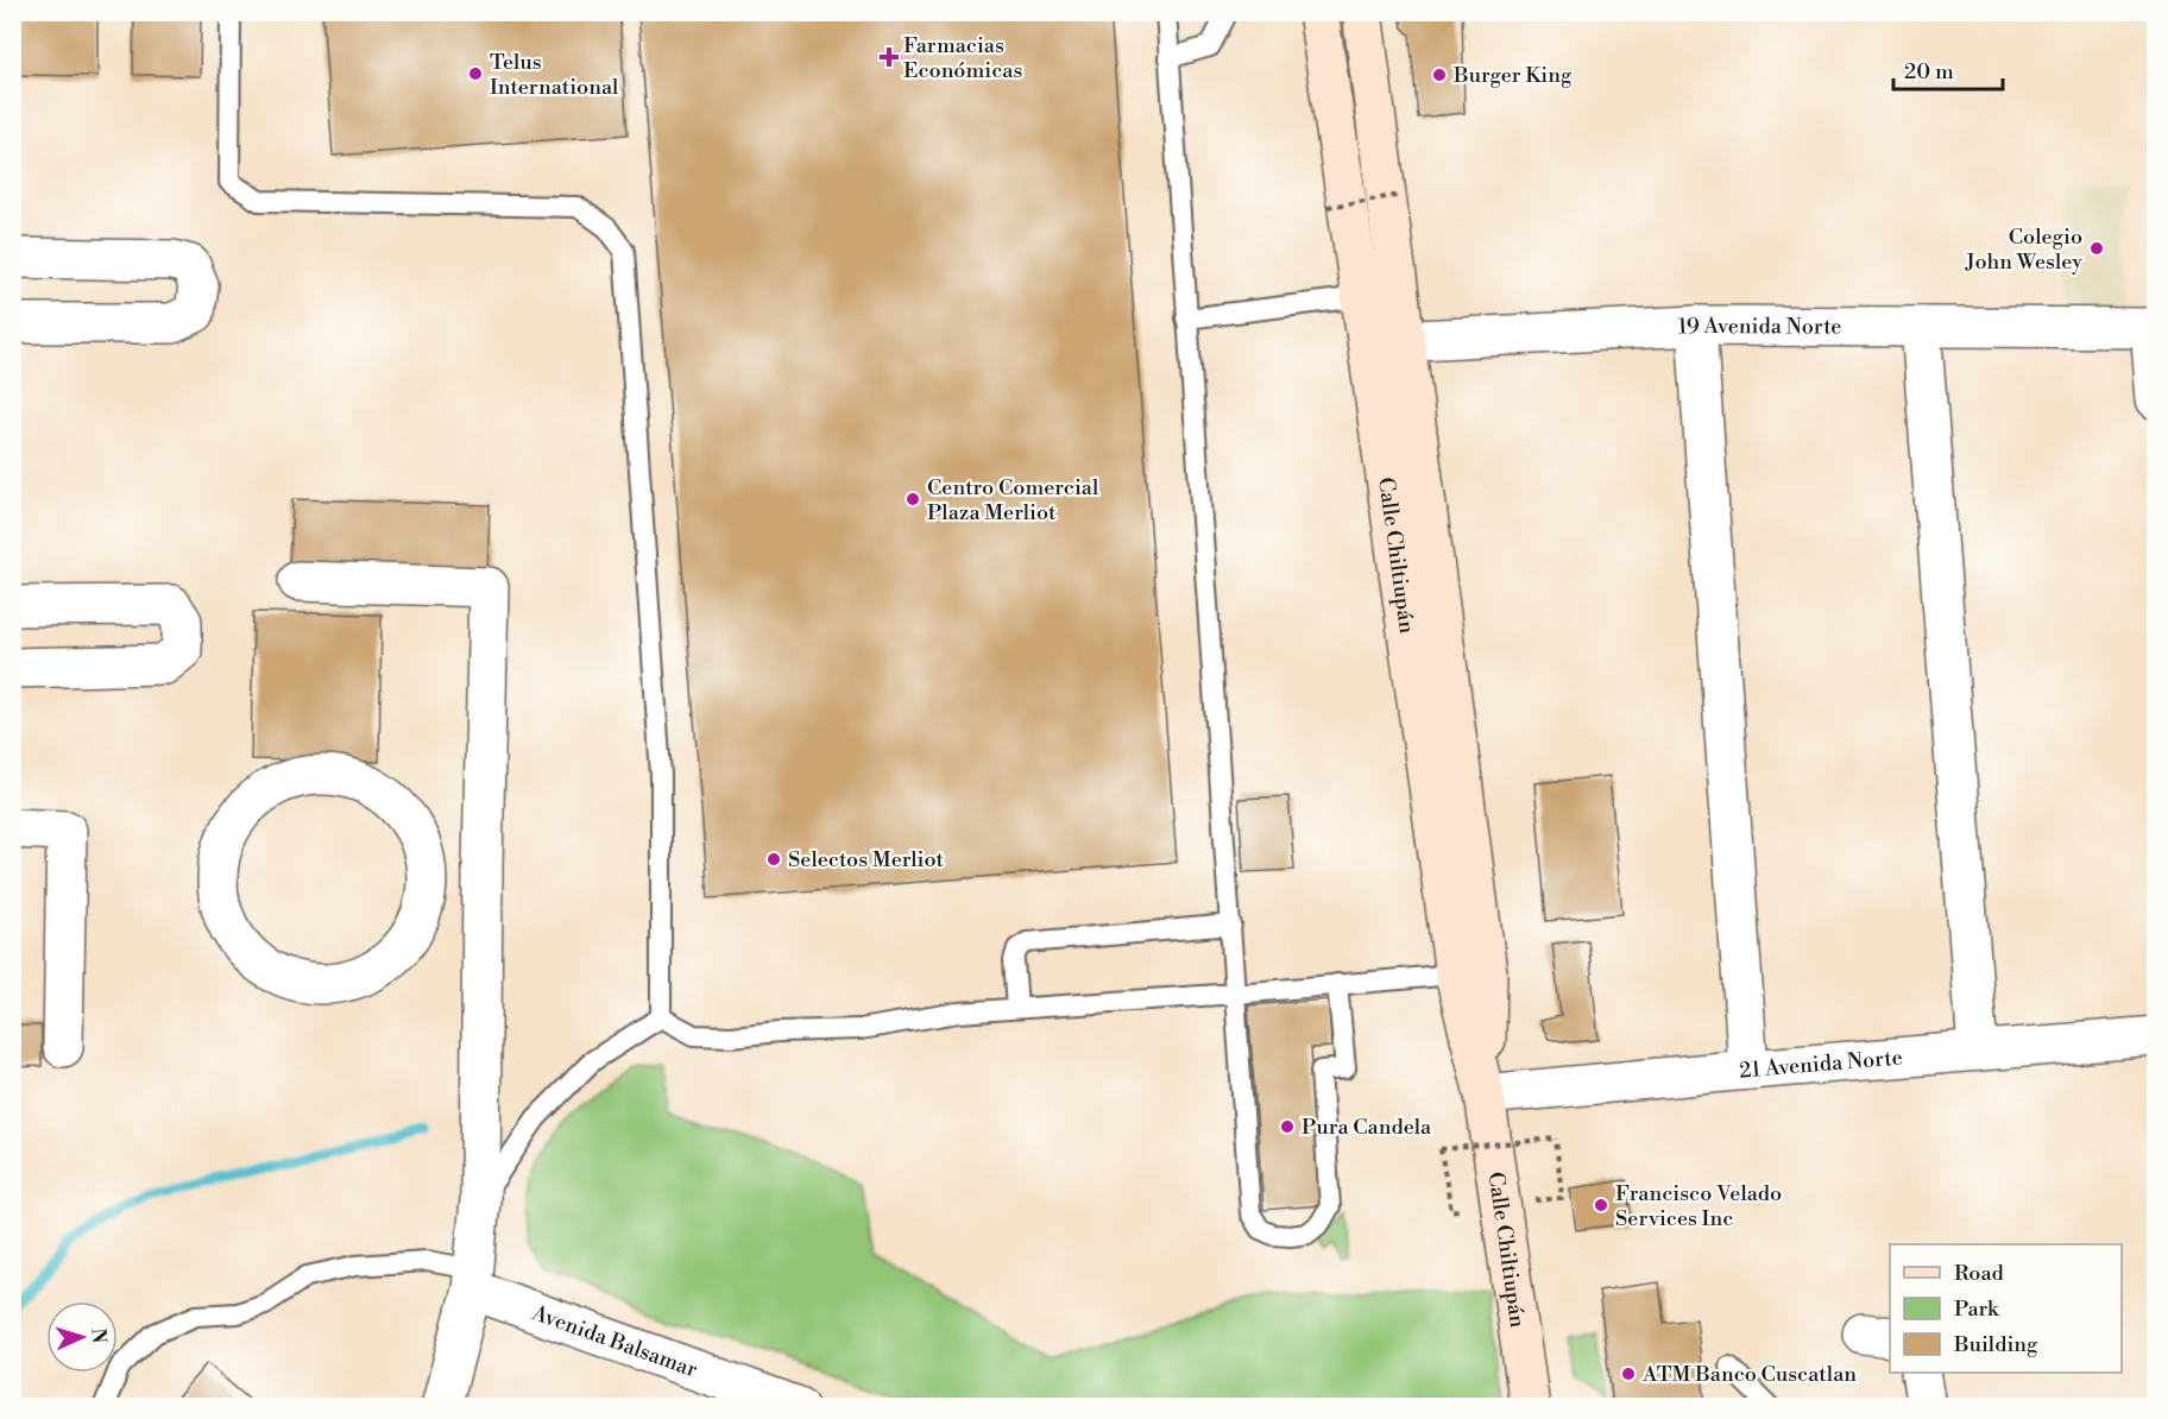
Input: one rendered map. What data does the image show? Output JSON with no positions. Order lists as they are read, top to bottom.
{
  "streets": {
    "main road": ["Calle Chiltiupán"],
    "street": ["19 Avenida Norte", "21 Avenida Norte", "Avenida Balsamar"]
  },
  "crossings": [
    ["19 Avenida Norte", "Calle Chiltiupán"],
    ["Calle Chiltiupán", "21 Avenida Norte"]
  ],
  "places": {
    "health": ["Farmacias Económicas"],
    "other": [
      "Telus International",
      "Burger King",
      "Colegio John Wesley",
      "Centro Comercial Plaza Merliot",
      "Selectos Merliot",
      "Pura Candela",
      "Francisco Velado Services Inc",
      "ATM Banco Cuscatlan"
    ]
  },
  "legend": ["Road", "Park", "Building"],
  "scale_bar": "20 m",
  "north": "right"
}
